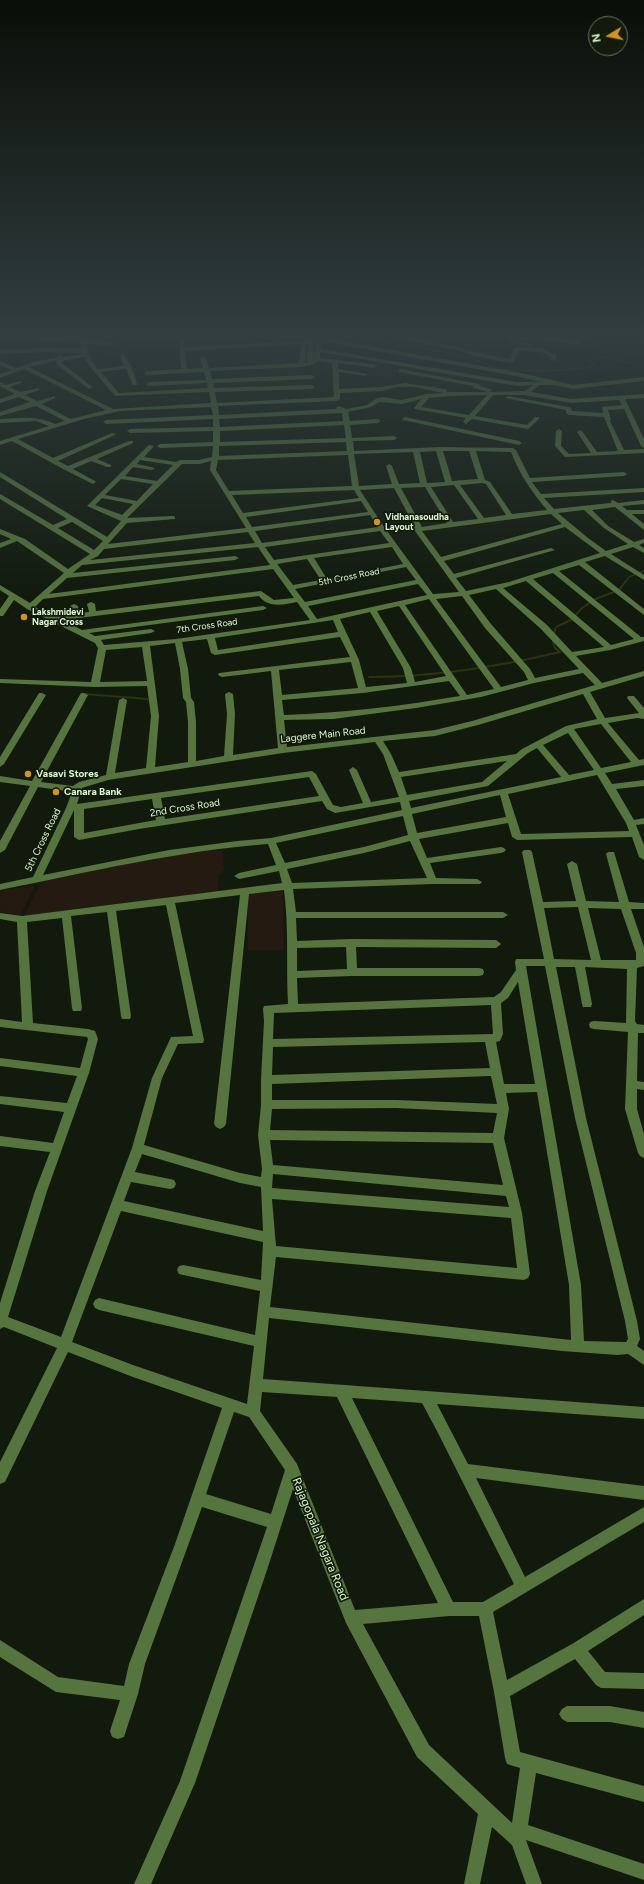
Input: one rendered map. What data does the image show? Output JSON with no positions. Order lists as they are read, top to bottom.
{
  "streets": {
    "street": [
      "5th Cross Road",
      "7th Cross Road",
      "Laggere Main Road",
      "2nd Cross Road",
      "Rajagopala Nagara Road"
    ]
  },
  "crossings": [
    ["5th Cross Road", "Laggere Main Road"],
    ["5th Cross Road", "2nd Cross Road"]
  ],
  "places": [
    "Vidhanasoudha Layout",
    "Lakshmidevi Nagar Cross",
    "Vasavi Stores",
    "Canara Bank"
  ],
  "north": "left"
}
